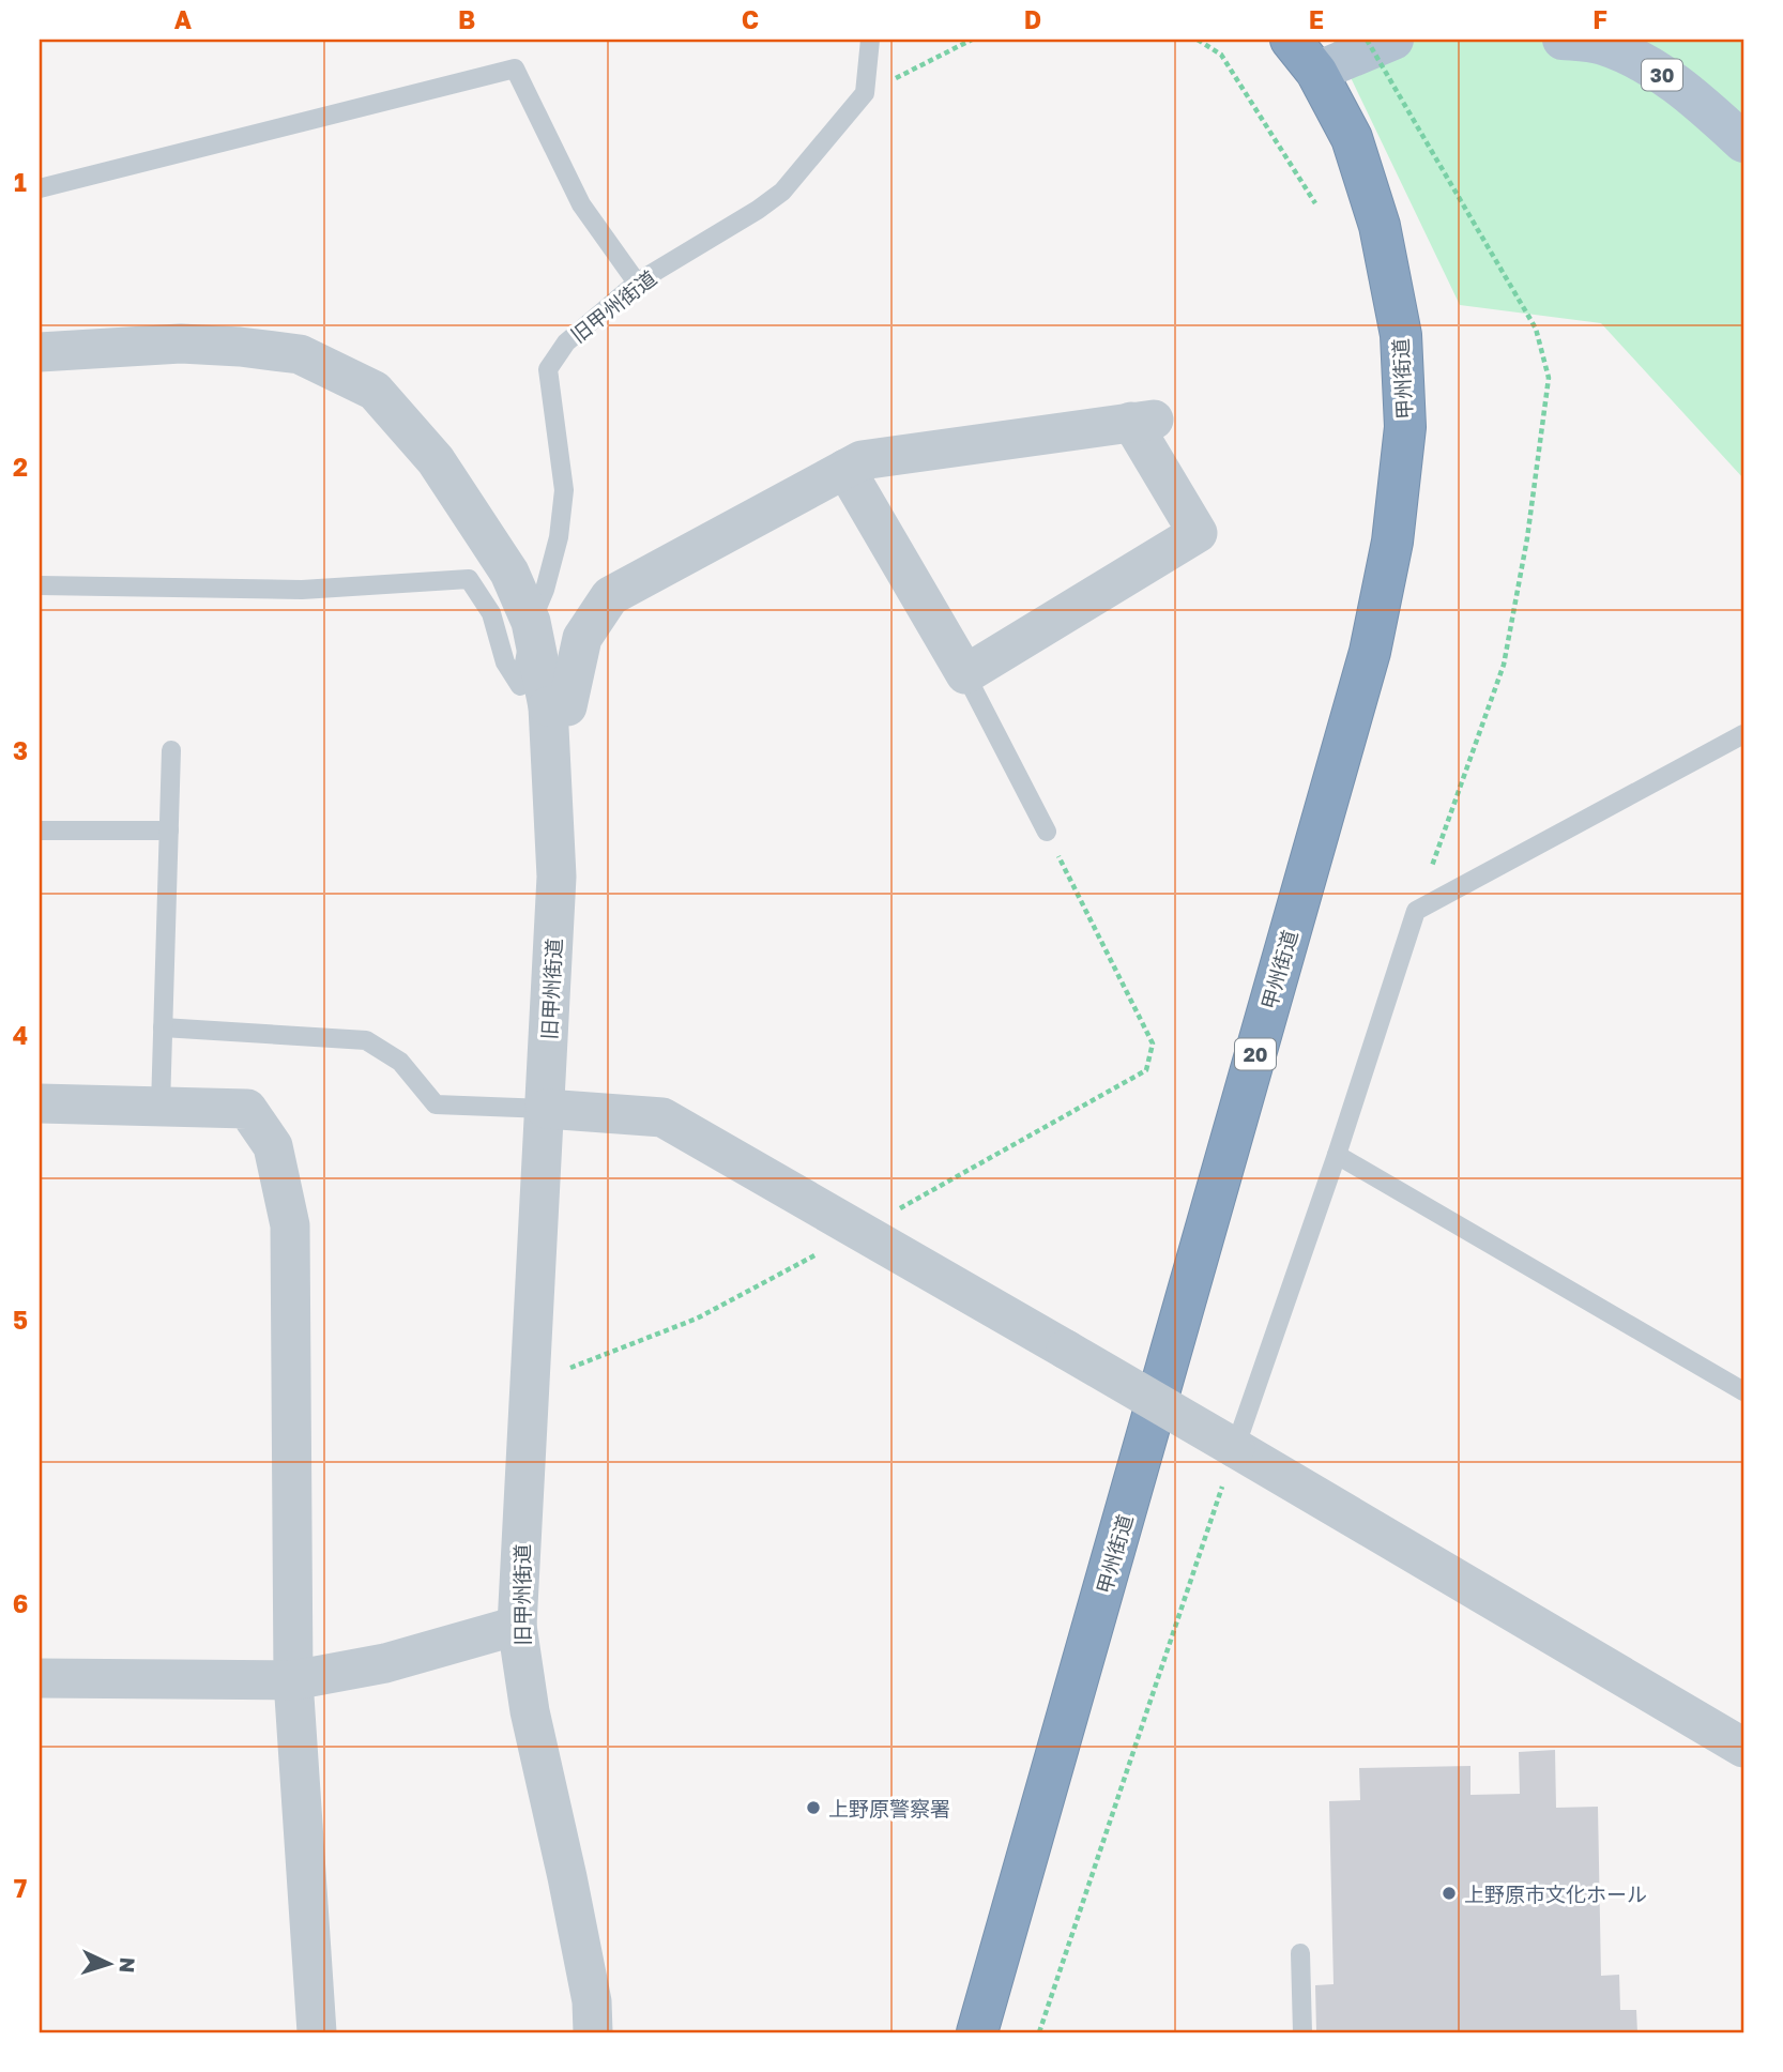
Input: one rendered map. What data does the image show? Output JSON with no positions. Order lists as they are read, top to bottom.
{
  "streets": {
    "highway": ["甲州街道", "20"],
    "main road": ["30"],
    "street": ["旧甲州街道"]
  },
  "places": ["上野原警察署", "上野原市文化ホール"],
  "north": "right",
  "grid": {
    "columns": [
      "A",
      "B",
      "C",
      "D",
      "E",
      "F"
    ],
    "rows": [
      "1",
      "2",
      "3",
      "4",
      "5",
      "6",
      "7"
    ]
  }
}
